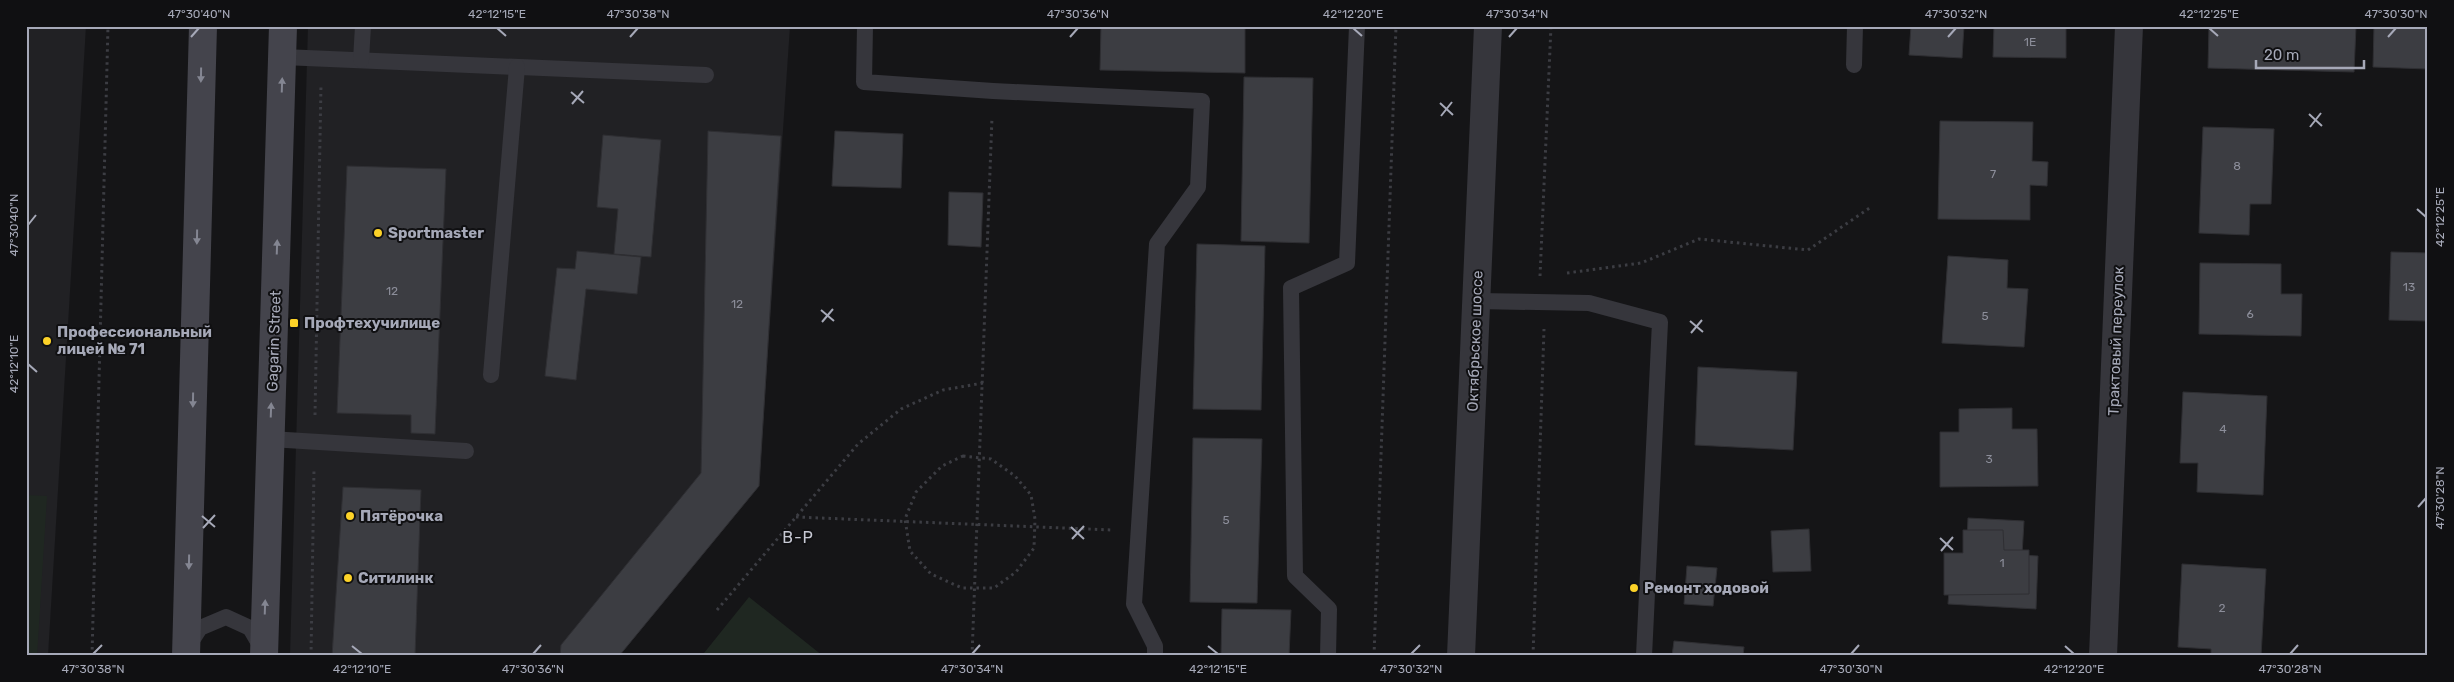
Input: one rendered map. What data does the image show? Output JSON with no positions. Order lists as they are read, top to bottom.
{
  "streets": {
    "street": ["Gagarin Street", "Октябрьское шоссе", "Трактовый переулок"]
  },
  "districts": ["В-Р"],
  "places": {
    "other": [
      "Sportmaster",
      "Профессиональный лицей № 71",
      "Пятёрочка",
      "Ситилинк",
      "Ремонт ходовой"
    ],
    "transit": ["Профтехучилище"]
  },
  "house_numbers": [
    "1Е",
    "8",
    "7",
    "13",
    "12",
    "12",
    "6",
    "5",
    "4",
    "3",
    "5",
    "1",
    "2"
  ],
  "scale_bar": "20 m",
  "coordinates": [
    "47°30'40\"N",
    "42°12'15\"E",
    "47°30'38\"N",
    "47°30'36\"N",
    "42°12'20\"E",
    "47°30'34\"N",
    "47°30'32\"N",
    "42°12'25\"E",
    "47°30'30\"N",
    "42°12'10\"E",
    "47°30'28\"N"
  ]
}
